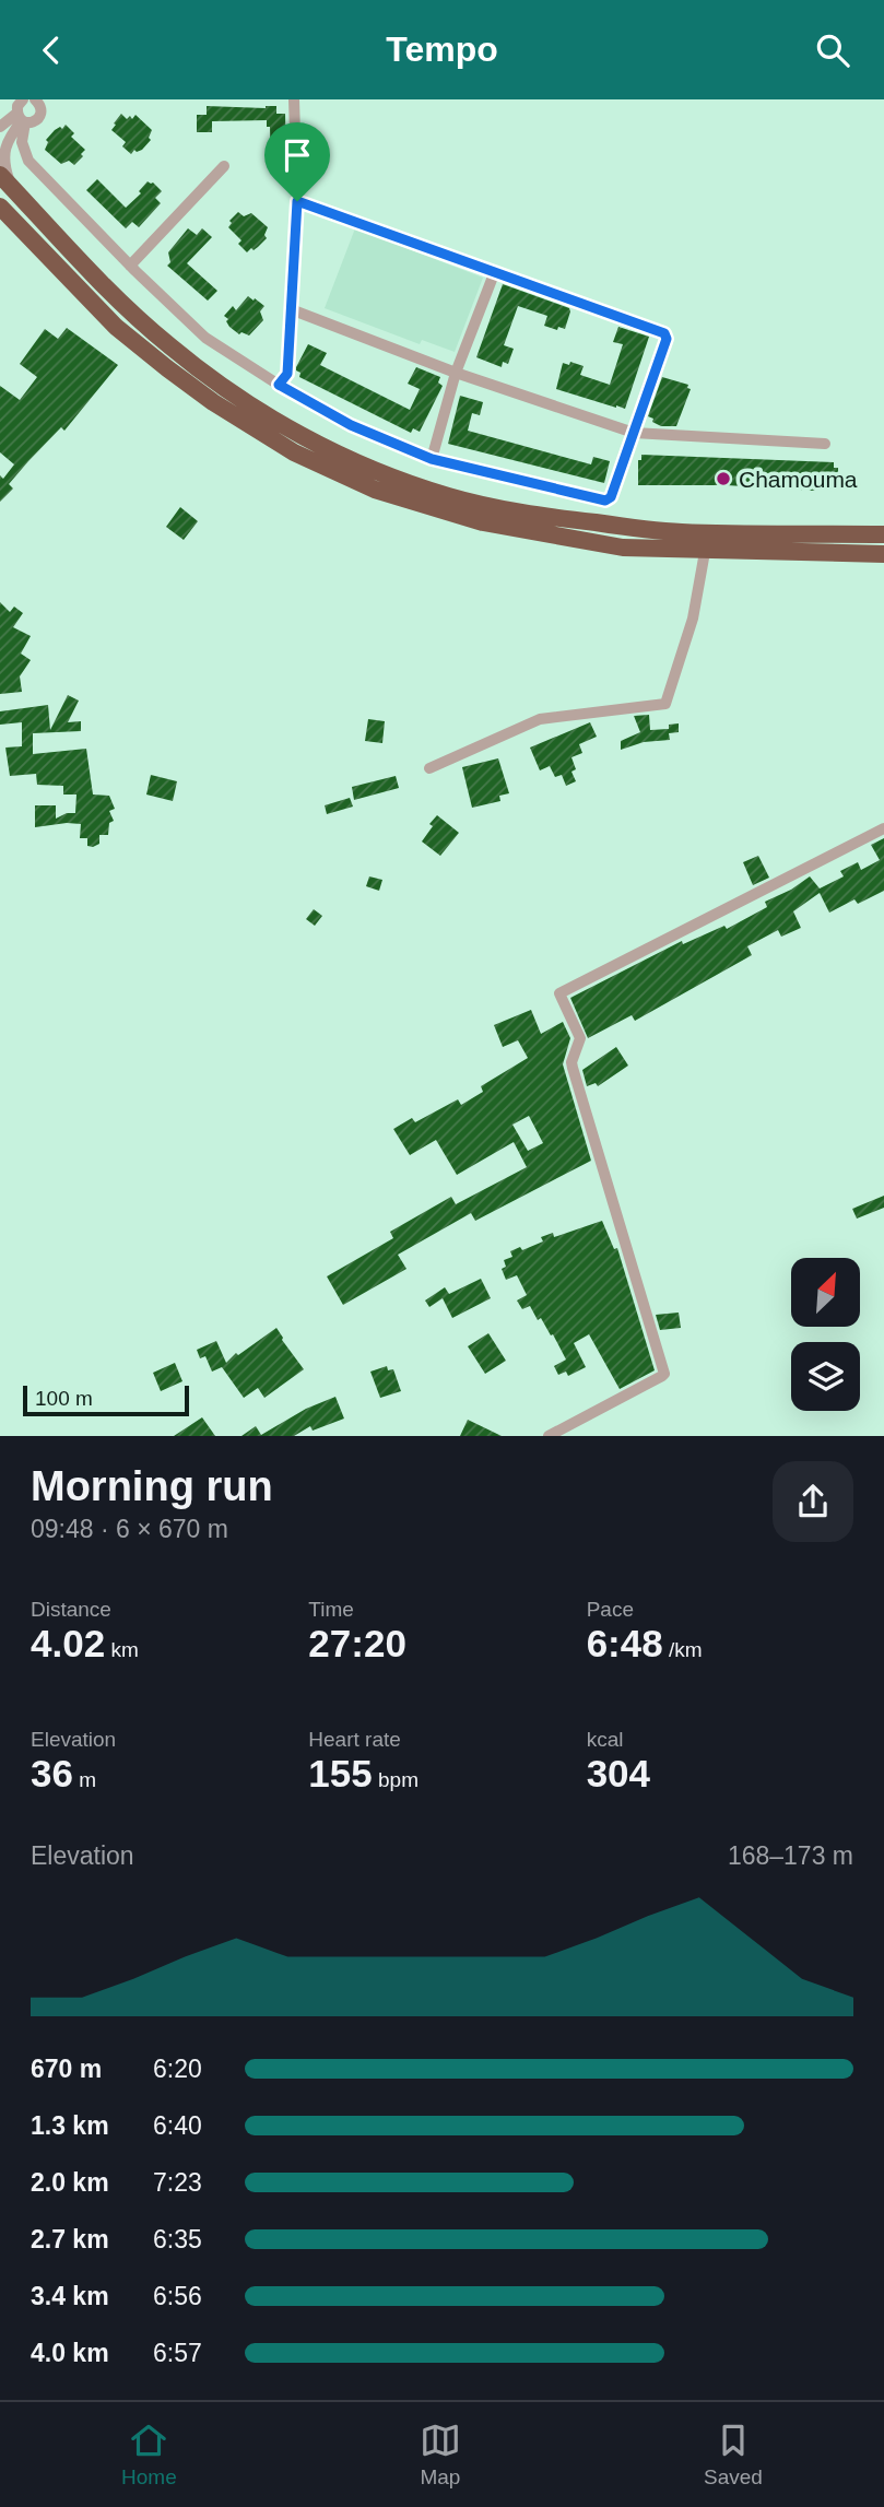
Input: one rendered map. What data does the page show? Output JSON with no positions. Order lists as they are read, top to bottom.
{
  "places": ["Chamouma"],
  "scale_bar": "100 m",
  "north": "top right",
  "page": {
    "header": "Tempo",
    "scale": "100 m",
    "heading": ["Morning run", "09:48 · 6 × 670 m"],
    "stats": [
      ["Distance", "4.02 km"],
      ["Time", "27:20"],
      ["Pace", "6:48 /km"],
      ["Elevation", "36 m"],
      ["Heart rate", "155 bpm"],
      ["kcal", "304"]
    ],
    "chart": ["Elevation", "168–173 m"],
    "list": [
      {
        "name": "670 m",
        "note": "6:20"
      },
      {
        "name": "1.3 km",
        "note": "6:40"
      },
      {
        "name": "2.0 km",
        "note": "7:23"
      },
      {
        "name": "2.7 km",
        "note": "6:35"
      },
      {
        "name": "3.4 km",
        "note": "6:56"
      },
      {
        "name": "4.0 km",
        "note": "6:57"
      }
    ],
    "tabs": ["Home", "Map", "Saved"]
  }
}
